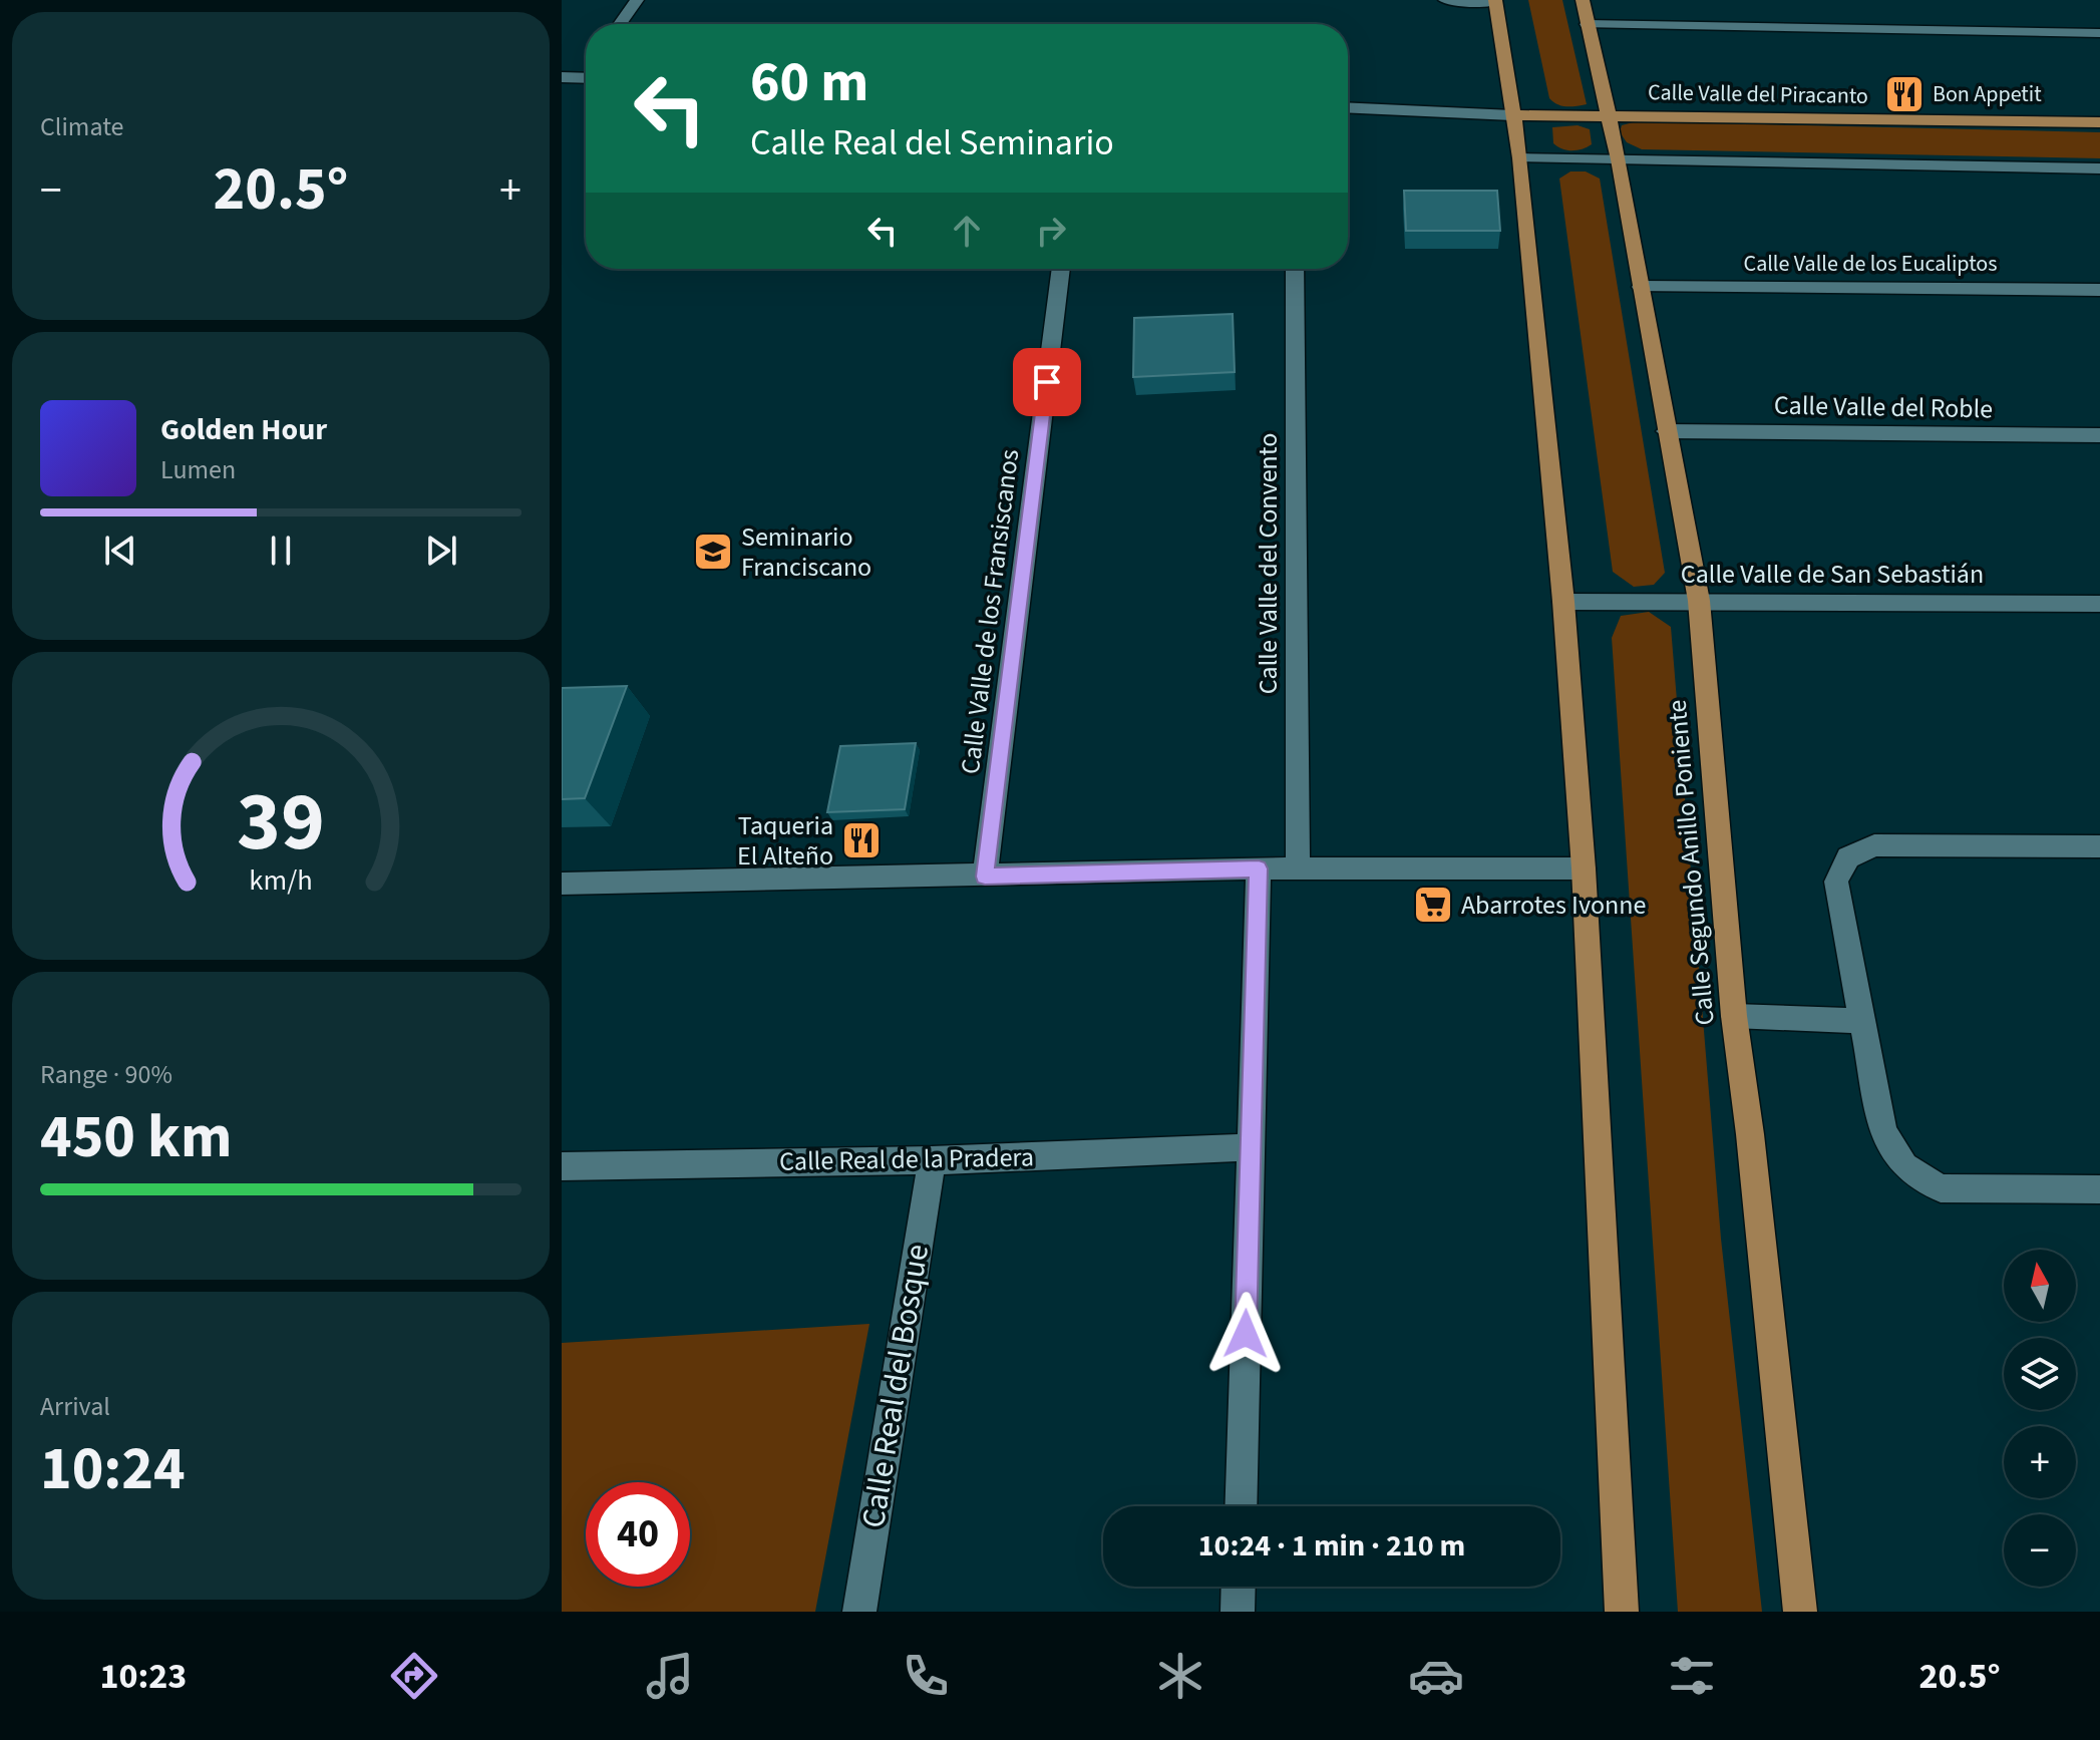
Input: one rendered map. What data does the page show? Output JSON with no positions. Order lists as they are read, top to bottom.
{
  "streets": {
    "main road": ["Calle Valle del Piracanto", "Calle Segundo Anillo Poniente"],
    "street": [
      "Calle Valle de los Eucaliptos",
      "Calle Valle del Roble",
      "Calle Valle del Convento",
      "Calle Valle de San Sebastián",
      "Calle Valle de los Fransiscanos",
      "Calle Real de la Pradera",
      "Calle Real del Bosque"
    ]
  },
  "crossings": [
    ["Calle Valle del Piracanto", "Calle Segundo Anillo Poniente"],
    ["Calle Valle de los Eucaliptos", "Calle Segundo Anillo Poniente"],
    ["Calle Valle del Roble", "Calle Segundo Anillo Poniente"],
    ["Calle Valle de San Sebastián", "Calle Segundo Anillo Poniente"],
    ["Calle Real de la Pradera", "Calle Real del Bosque"]
  ],
  "places": {
    "restaurant": ["Bon Appetit", "Taqueria El Alteño"],
    "school or university": ["Seminario Franciscano"],
    "supermarket": ["Abarrotes Ivonne"]
  },
  "north": "top",
  "page": {
    "tile": [
      "Climate",
      ["Range · 90%", "450 km"],
      ["Arrival", "10:24"]
    ],
    "turn": ["60 m", "Calle Real del Seminario"],
    "heat": ["−", "20.5°", "+"],
    "song": ["Golden Hour", "Lumen"],
    "map_buttons": ["+", "−"],
    "limit": "40",
    "trip": "10:24 · 1 min · 210 m",
    "tabs": ["10:23", "20.5°"],
    "gauge": ["39", "km/h"]
  }
}
